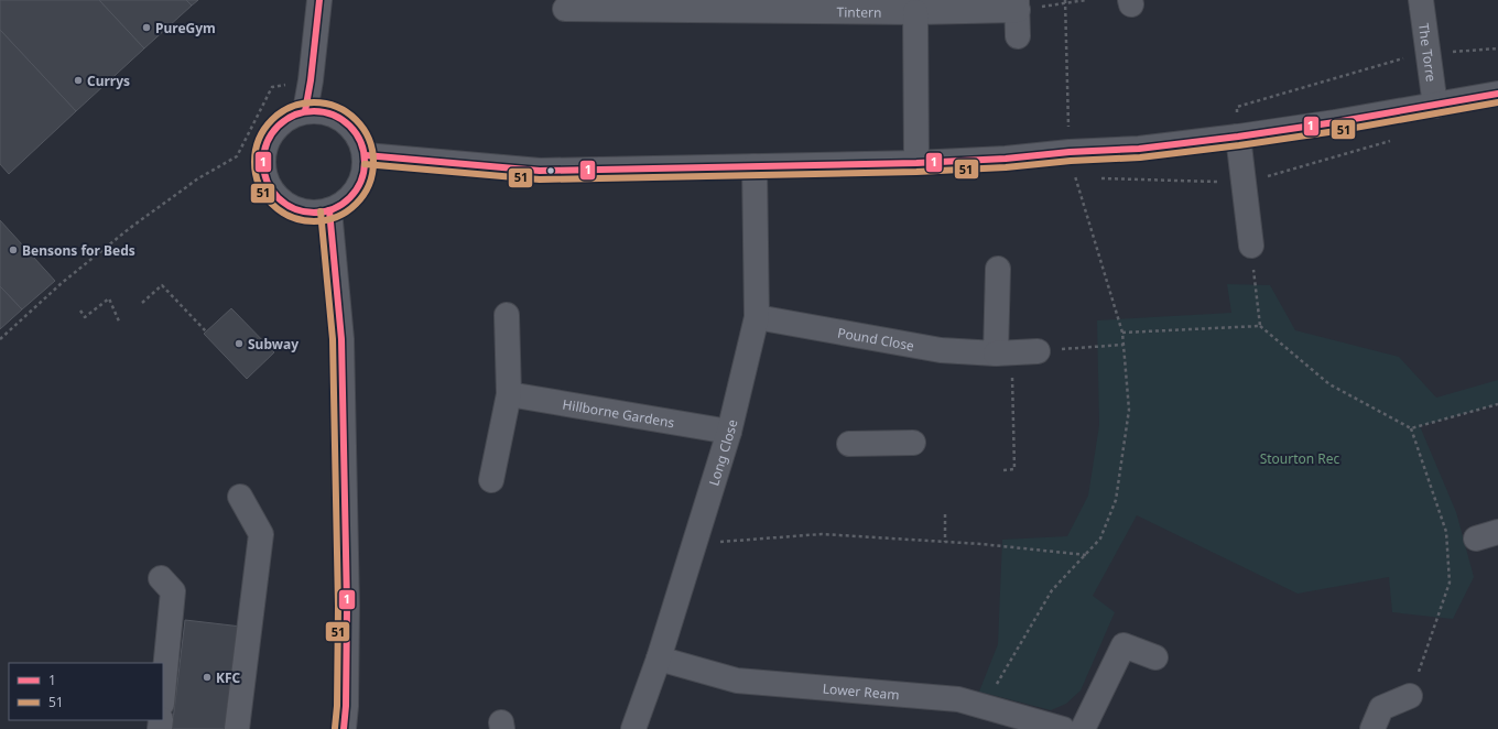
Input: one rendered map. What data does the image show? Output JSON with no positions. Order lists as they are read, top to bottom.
{
  "streets": {
    "street": [
      "Tintern",
      "The Torre",
      "Pound Close",
      "Hillborne Gardens",
      "Long Close",
      "Lower Ream"
    ]
  },
  "crossings": [
    ["Pound Close", "Long Close"],
    ["Hillborne Gardens", "Long Close"],
    ["Long Close", "Lower Ream"]
  ],
  "parks": ["Stourton Rec"],
  "places": [
    "PureGym",
    "Currys",
    "Bensons for Beds",
    "Subway",
    "KFC"
  ],
  "lines": ["transit line 1", "transit line 51"],
  "legend": ["1", "51"]
}
